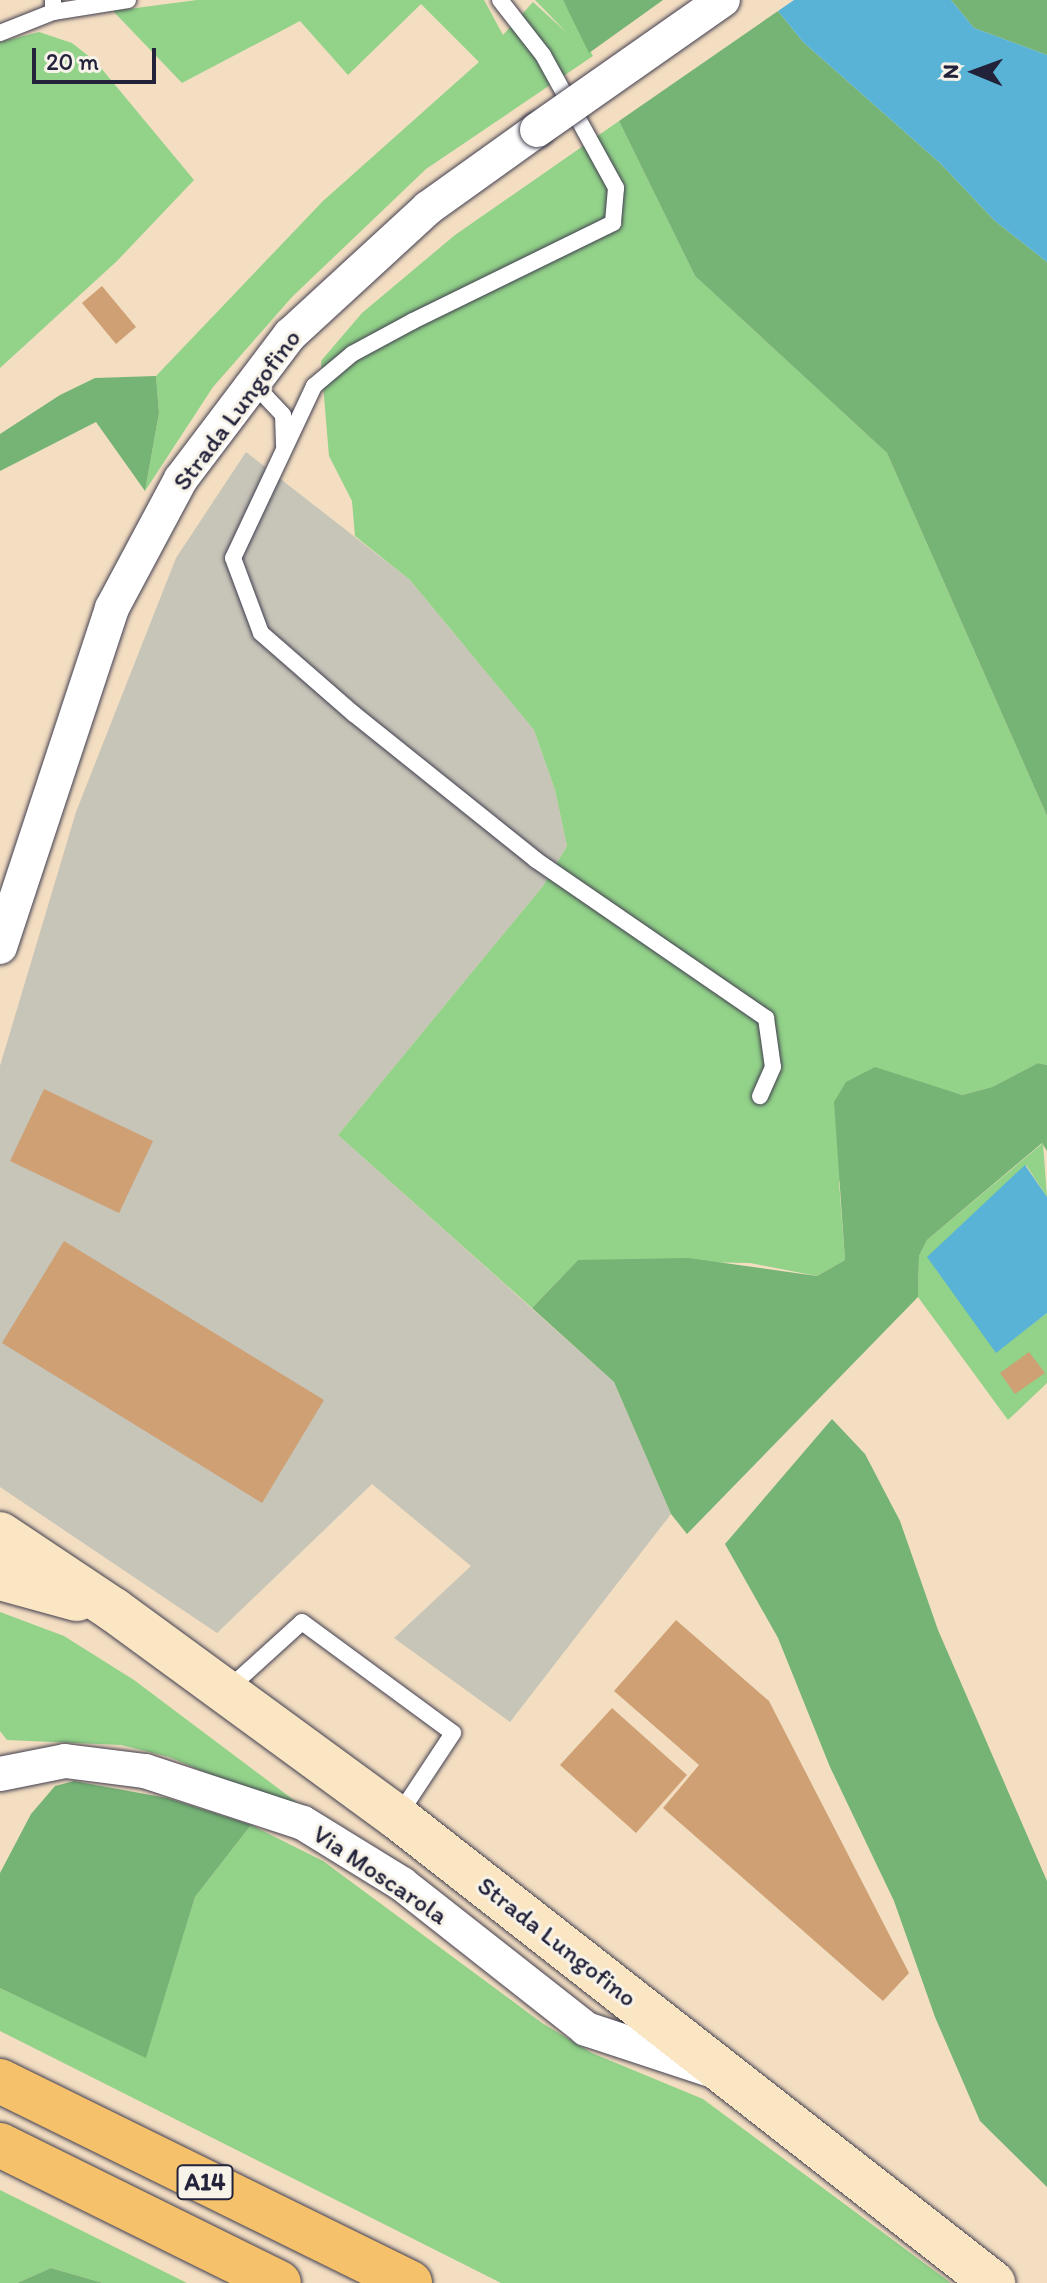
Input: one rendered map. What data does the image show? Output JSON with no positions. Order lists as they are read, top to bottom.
{
  "streets": {
    "highway": ["A14"],
    "main road": ["Strada Lungofino"],
    "street": ["Via Moscarola"]
  },
  "crossings": [
    ["Strada Lungofino", "Via Moscarola"]
  ],
  "scale_bar": "20 m",
  "north": "left"
}
